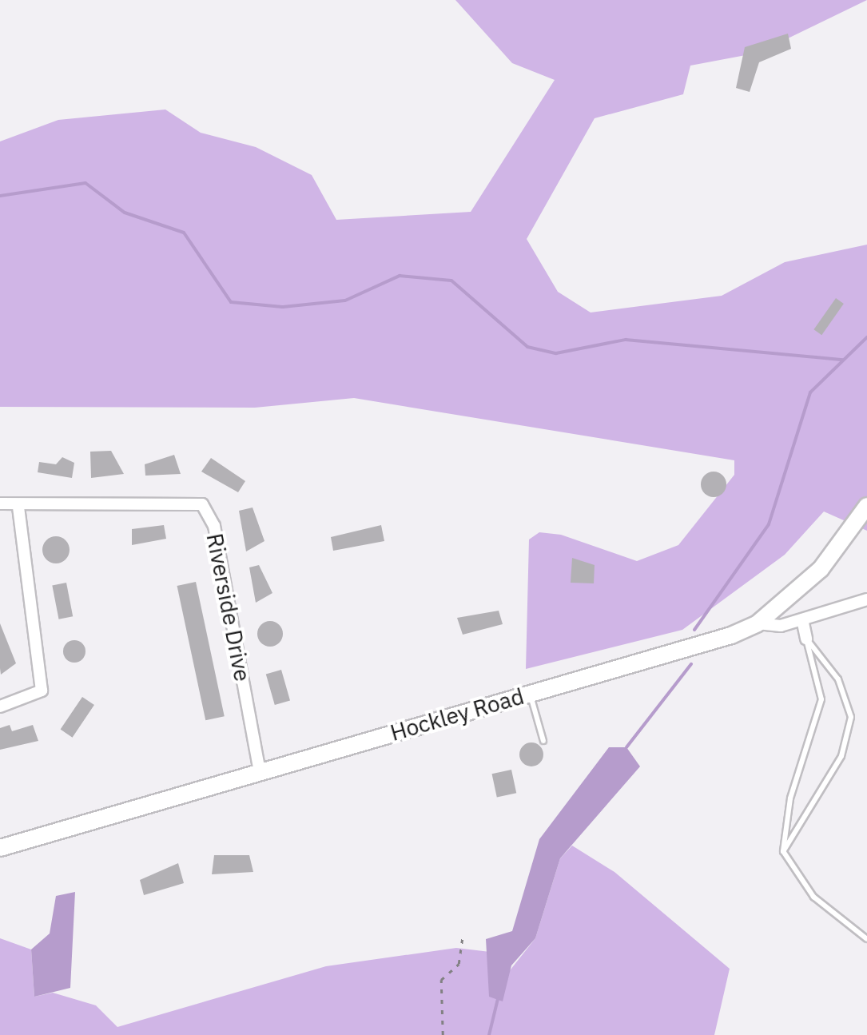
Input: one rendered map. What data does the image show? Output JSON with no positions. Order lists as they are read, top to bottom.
{
  "streets": {
    "main road": ["Hockley Road"],
    "street": ["Riverside Drive"]
  },
  "crossings": [
    ["Riverside Drive", "Hockley Road"]
  ]
}
